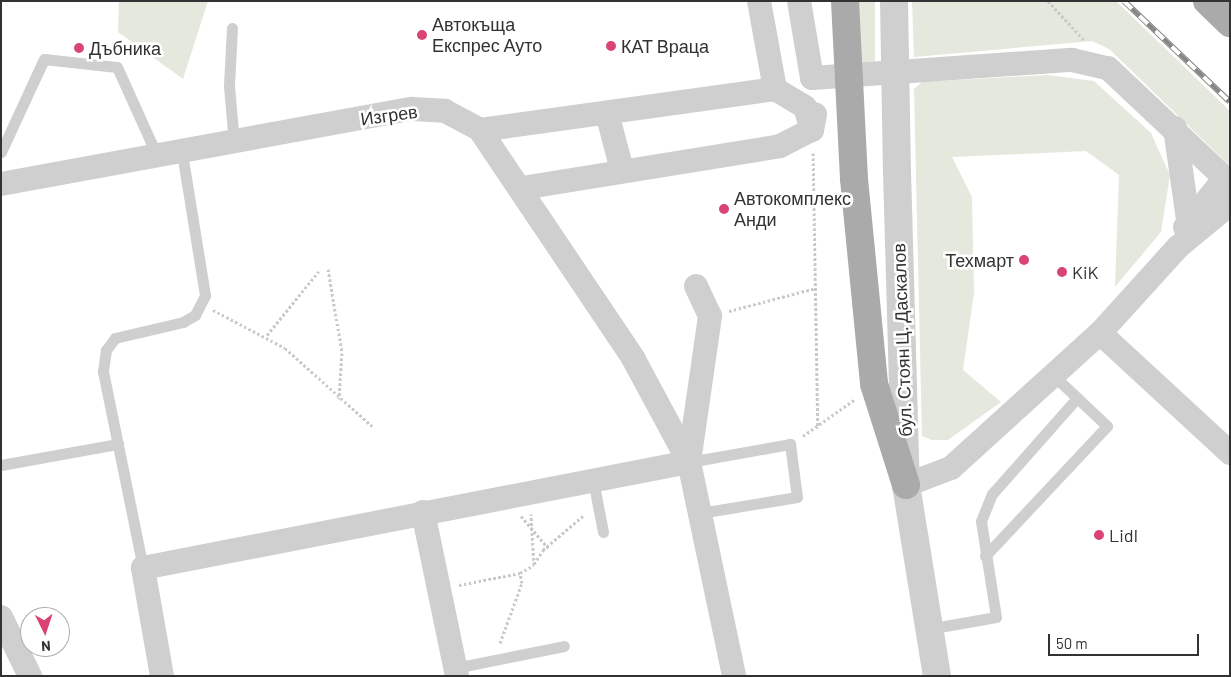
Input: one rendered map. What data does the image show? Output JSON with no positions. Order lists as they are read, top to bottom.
{
  "streets": {
    "street": ["Изгрев", "бул. Стоян Ц. Даскалов"]
  },
  "places": [
    "Автокъща Експрес Ауто",
    "КАТ Враца",
    "Дъбника",
    "Автокомплекс Анди",
    "Техмарт",
    "KiK",
    "Lidl"
  ],
  "scale_bar": "50 m",
  "north": "bottom"
}
